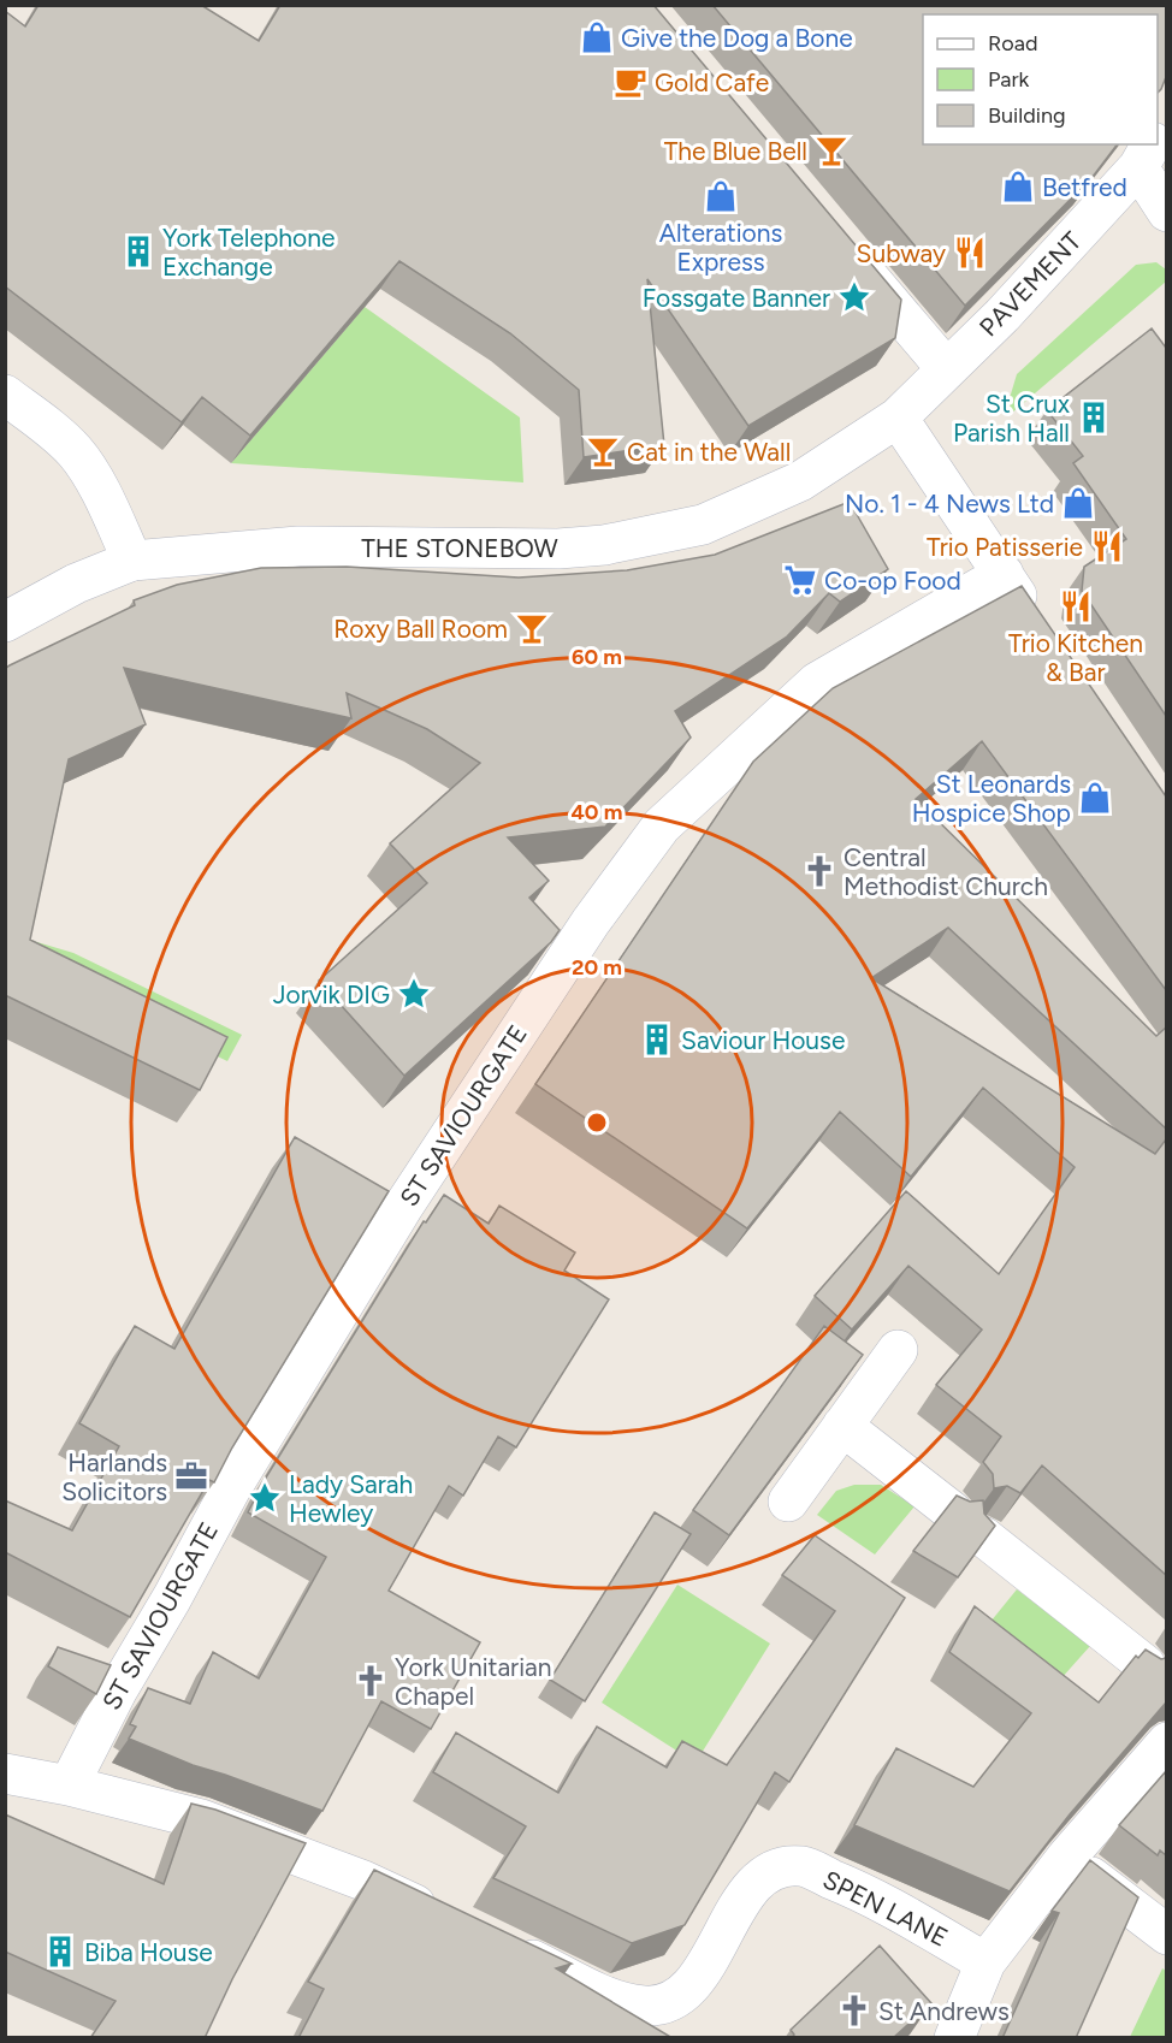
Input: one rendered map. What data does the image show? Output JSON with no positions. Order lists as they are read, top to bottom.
{
  "streets": {
    "street": [
      "PAVEMENT",
      "THE STONEBOW",
      "ST SAVIOURGATE",
      "SPEN LANE"
    ]
  },
  "crossings": [
    ["PAVEMENT", "THE STONEBOW"]
  ],
  "places": {
    "shop": [
      "Give the Dog a Bone",
      "Betfred",
      "Alterations Express",
      "No. 1 - 4 News Ltd",
      "St Leonards Hospice Shop"
    ],
    "cafe": ["Gold Cafe"],
    "bar": ["The Blue Bell", "Cat in the Wall", "Roxy Ball Room"],
    "building": [
      "York Telephone Exchange",
      "St Crux Parish Hall",
      "Saviour House",
      "Biba House"
    ],
    "restaurant": ["Subway", "Trio Patisserie", "Trio Kitchen & Bar"],
    "place": ["Fossgate Banner", "Jorvik DIG", "Lady Sarah Hewley"],
    "supermarket": ["Co-op Food"],
    "church": ["Central Methodist Church", "York Unitarian Chapel", "St Andrews"],
    "office": ["Harlands Solicitors"]
  },
  "legend": ["Road", "Park", "Building"],
  "rings": ["60 m", "40 m", "20 m"]
}
